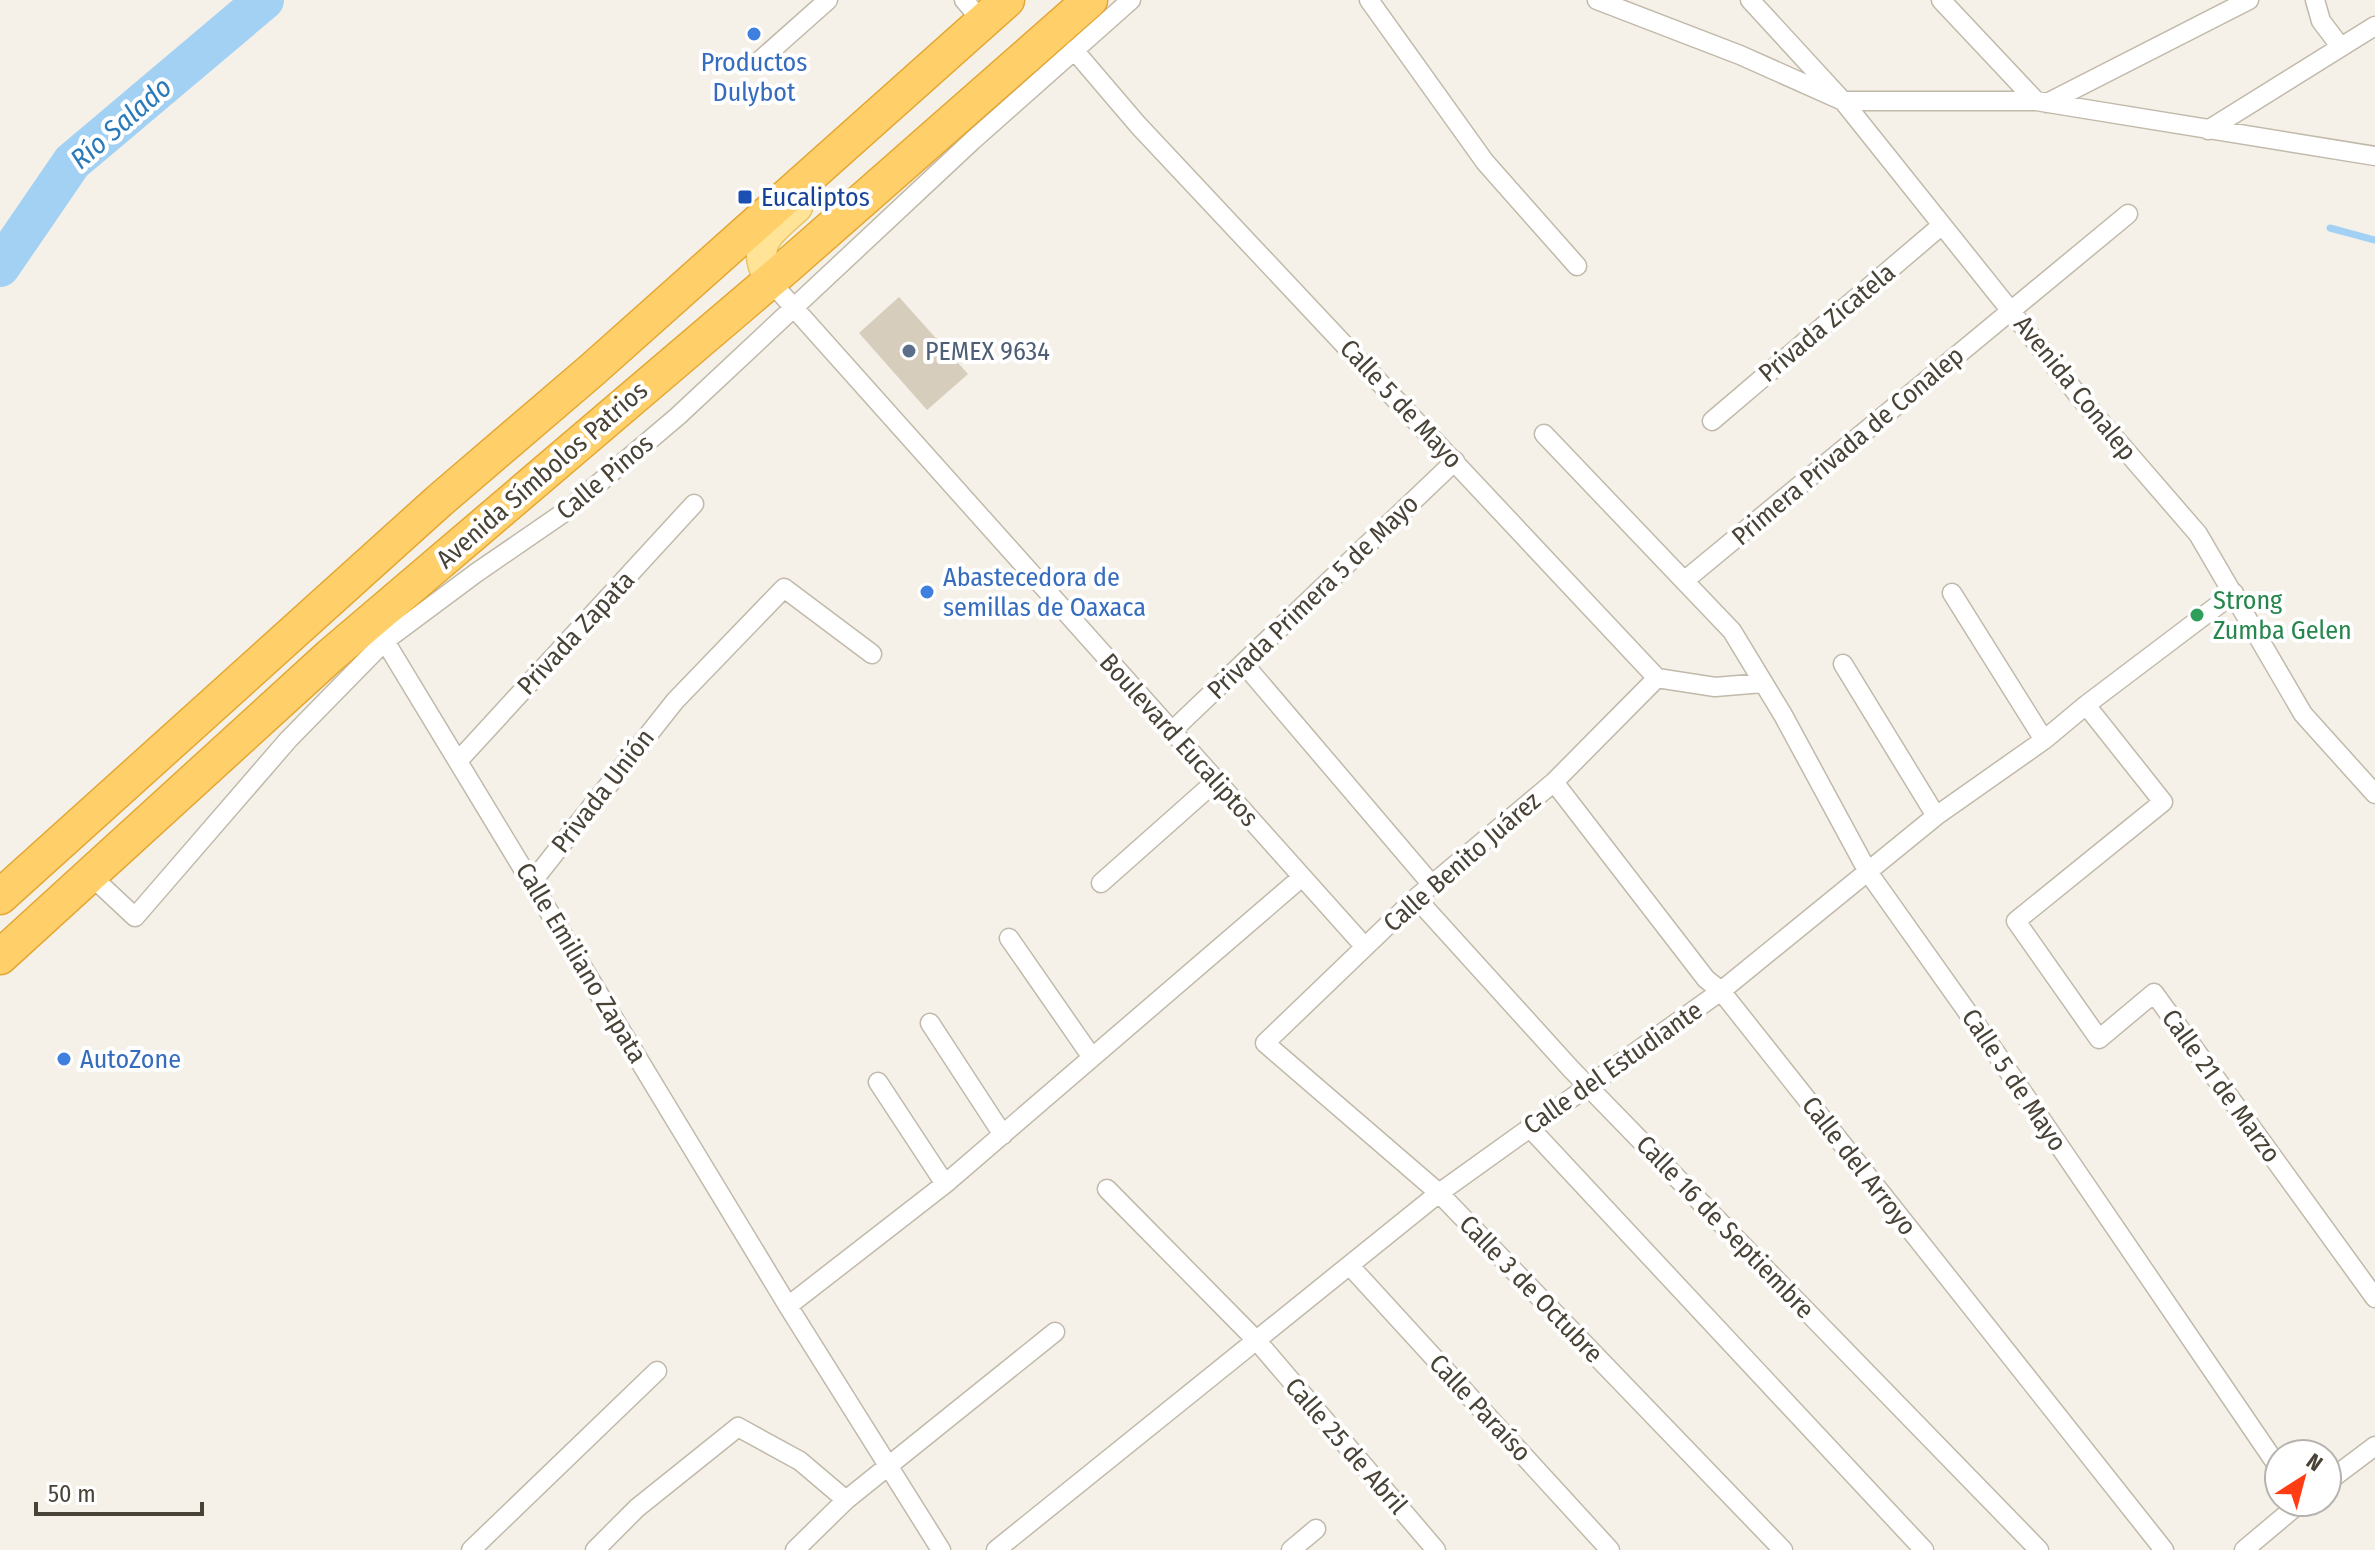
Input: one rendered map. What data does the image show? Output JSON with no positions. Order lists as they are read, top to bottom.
{
  "streets": {
    "highway": ["Avenida Símbolos Patrios"],
    "street": [
      "Privada Zicatela",
      "Avenida Conalep",
      "Calle 5 de Mayo",
      "Primera Privada de Conalep",
      "Calle Pinos",
      "Privada Primera 5 de Mayo",
      "Privada Zapata",
      "Boulevard Eucaliptos",
      "Privada Unión",
      "Calle Benito Juárez",
      "Calle Emiliano Zapata",
      "Calle del Estudiante",
      "Calle 21 de Marzo",
      "Calle del Arroyo",
      "Calle 16 de Septiembre",
      "Calle 3 de Octubre",
      "Calle Paraíso",
      "Calle 25 de Abril"
    ]
  },
  "crossings": [
    ["Privada Zicatela", "Avenida Conalep"],
    ["Avenida Conalep", "Primera Privada de Conalep"],
    ["Avenida Conalep", "Calle del Estudiante"],
    ["Calle 5 de Mayo", "Primera Privada de Conalep"],
    ["Calle 5 de Mayo", "Calle Pinos"],
    ["Calle 5 de Mayo", "Privada Primera 5 de Mayo"],
    ["Calle 5 de Mayo", "Calle Benito Juárez"],
    ["Calle 5 de Mayo", "Calle del Estudiante"],
    ["Avenida Símbolos Patrios", "Calle Pinos"],
    ["Avenida Símbolos Patrios", "Boulevard Eucaliptos"],
    ["Avenida Símbolos Patrios", "Calle Emiliano Zapata"],
    ["Calle Pinos", "Boulevard Eucaliptos"],
    ["Calle Pinos", "Calle Emiliano Zapata"],
    ["Privada Primera 5 de Mayo", "Boulevard Eucaliptos"],
    ["Privada Zapata", "Calle Emiliano Zapata"],
    ["Boulevard Eucaliptos", "Calle Benito Juárez"],
    ["Privada Unión", "Calle Emiliano Zapata"],
    ["Calle Benito Juárez", "Calle del Arroyo"],
    ["Calle Benito Juárez", "Calle 16 de Septiembre"],
    ["Calle Benito Juárez", "Calle 3 de Octubre"],
    ["Calle del Estudiante", "Calle 21 de Marzo"],
    ["Calle del Estudiante", "Calle del Arroyo"],
    ["Calle del Estudiante", "Calle 16 de Septiembre"],
    ["Calle del Estudiante", "Calle 3 de Octubre"],
    ["Calle del Estudiante", "Calle Paraíso"],
    ["Calle del Estudiante", "Calle 25 de Abril"]
  ],
  "water": ["Río Salado"],
  "places": {
    "other": [
      "Productos Dulybot",
      "PEMEX 9634",
      "Abastecedora de semillas de Oaxaca",
      "Strong Zumba Gelen",
      "AutoZone"
    ],
    "transit": ["Eucaliptos"]
  },
  "scale_bar": "50 m",
  "north": "top right"
}
